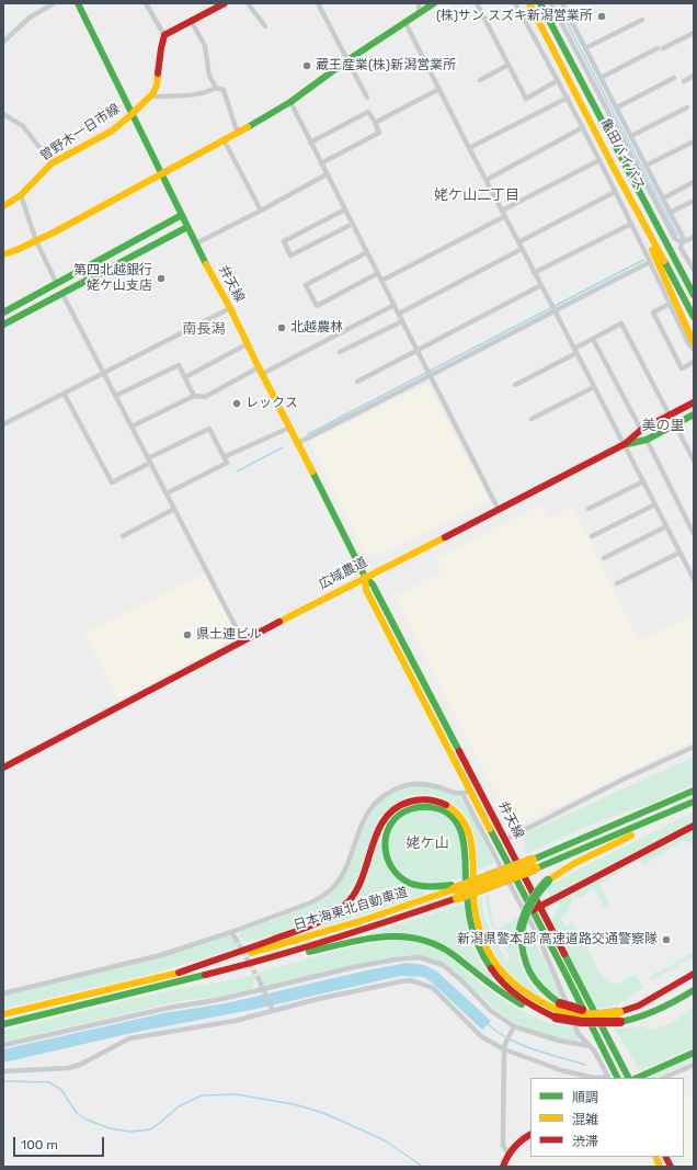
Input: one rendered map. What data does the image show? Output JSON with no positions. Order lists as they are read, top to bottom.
{
  "streets": {
    "main road": [
      "曽野木一日市線",
      "亀田バイパス",
      "弁天線",
      "広域農道",
      "日本海東北自動車道"
    ]
  },
  "crossings": [
    ["曽野木一日市線", "弁天線"],
    ["弁天線", "広域農道"]
  ],
  "districts": [
    "姥ケ山二丁目",
    "南長潟",
    "美の里",
    "姥ケ山"
  ],
  "places": [
    "(株)サン スズキ新潟営業所",
    "蔵王産業(株)新潟営業所",
    "第四北越銀行 姥ケ山支店",
    "北越農林",
    "レックス",
    "県土連ビル",
    "新潟県警本部 高速道路交通警察隊"
  ],
  "legend": ["順調", "混雑", "渋滞"],
  "scale_bar": "100 m"
}
